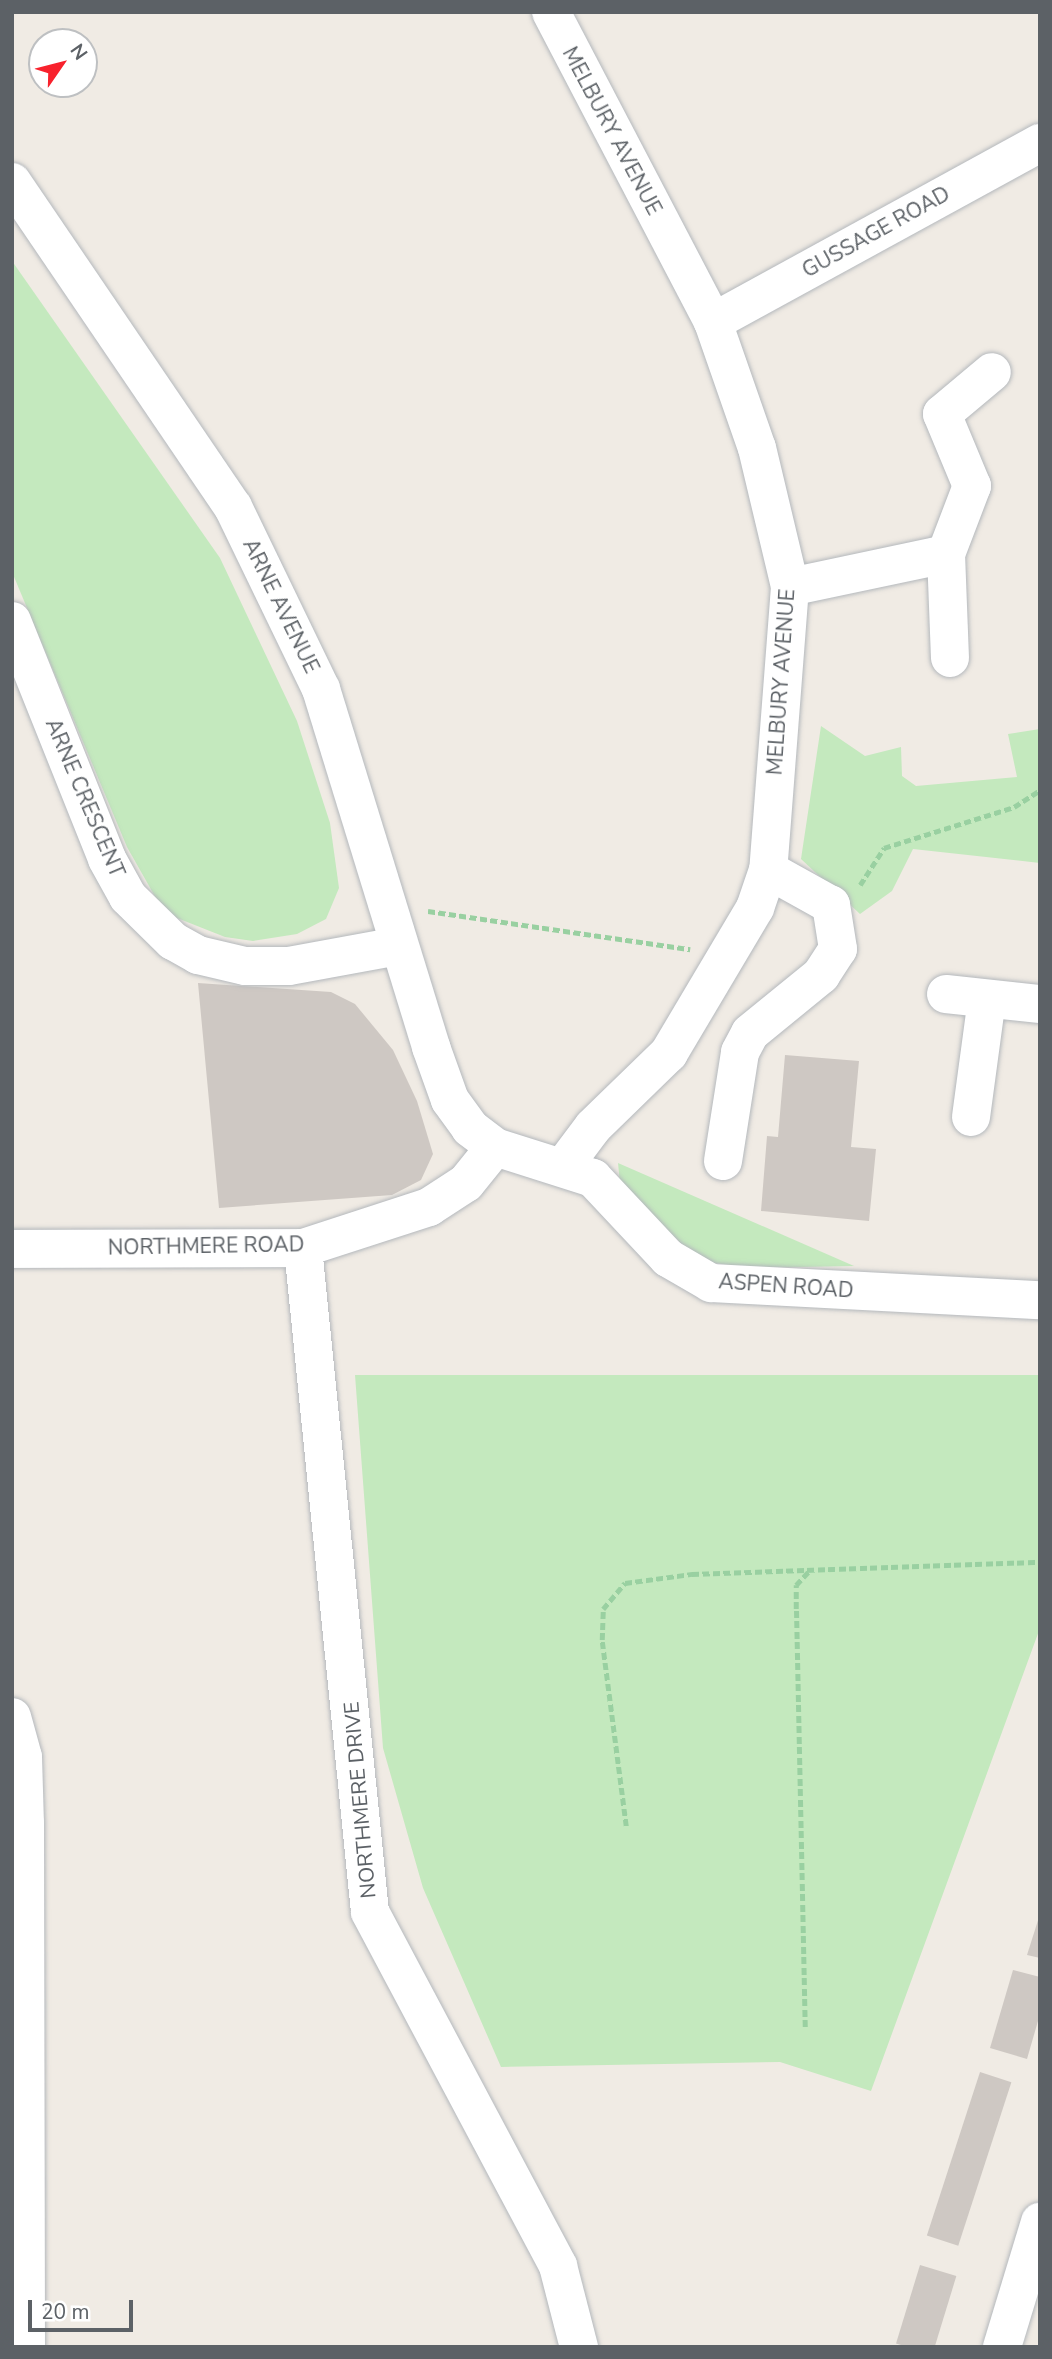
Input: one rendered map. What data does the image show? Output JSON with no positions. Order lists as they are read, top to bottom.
{
  "streets": {
    "street": [
      "MELBURY AVENUE",
      "GUSSAGE ROAD",
      "ARNE AVENUE",
      "ARNE CRESCENT",
      "NORTHMERE ROAD",
      "ASPEN ROAD",
      "NORTHMERE DRIVE"
    ]
  },
  "crossings": [
    ["MELBURY AVENUE", "GUSSAGE ROAD"],
    ["MELBURY AVENUE", "ASPEN ROAD"],
    ["ARNE AVENUE", "ARNE CRESCENT"],
    ["ARNE AVENUE", "ASPEN ROAD"],
    ["NORTHMERE ROAD", "ASPEN ROAD"],
    ["NORTHMERE ROAD", "NORTHMERE DRIVE"]
  ],
  "scale_bar": "20 m",
  "north": "top right"
}
